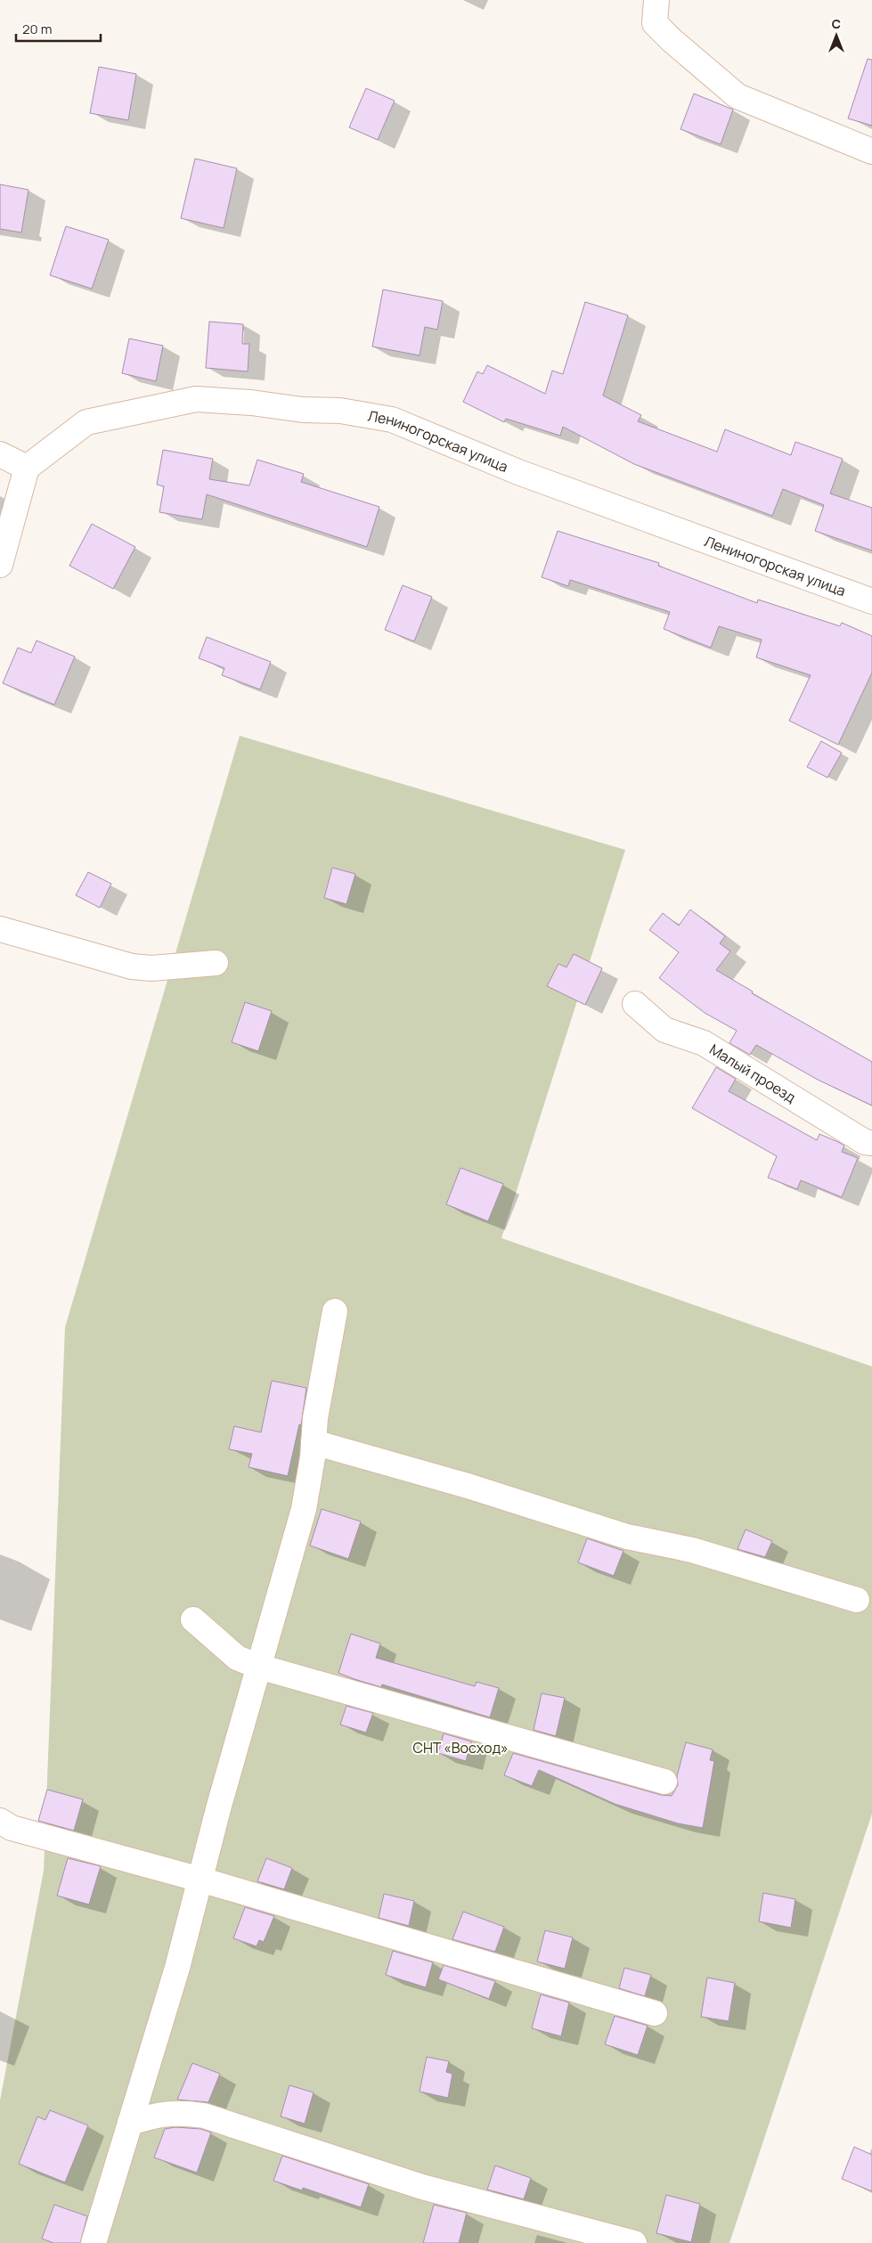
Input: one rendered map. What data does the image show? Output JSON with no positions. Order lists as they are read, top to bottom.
{
  "streets": {
    "street": ["Лениногорская улица", "Малый проезд"]
  },
  "parks": ["СНТ «Восход»"],
  "scale_bar": "20 m",
  "north": "top"
}
